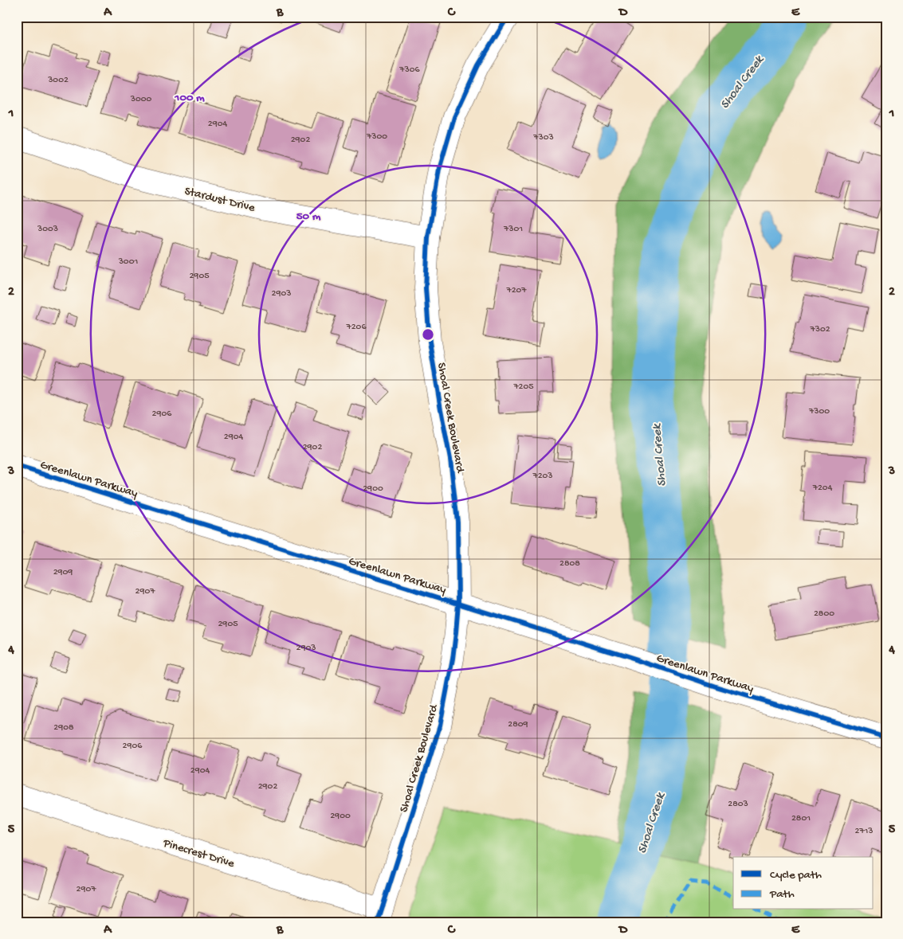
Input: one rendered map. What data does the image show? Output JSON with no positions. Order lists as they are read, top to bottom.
{
  "streets": {
    "street": [
      "Stardust Drive",
      "Shoal Creek Boulevard",
      "Greenlawn Parkway",
      "Pinecrest Drive"
    ]
  },
  "crossings": [
    ["Stardust Drive", "Shoal Creek Boulevard"],
    ["Shoal Creek Boulevard", "Greenlawn Parkway"],
    ["Shoal Creek Boulevard", "Pinecrest Drive"]
  ],
  "water": ["Shoal Creek"],
  "house_numbers": [
    "7306",
    "3002",
    "3000",
    "2904",
    "7300",
    "7303",
    "2902",
    "3003",
    "7301",
    "3001",
    "2905",
    "7207",
    "2903",
    "7206",
    "7302",
    "7205",
    "7300",
    "2906",
    "2904",
    "2902",
    "7203",
    "7204",
    "2900",
    "2808",
    "2909",
    "2907",
    "2800",
    "2905",
    "2903",
    "2809",
    "2908",
    "2906",
    "2904",
    "2902",
    "2803",
    "2900",
    "2801",
    "2713",
    "2907"
  ],
  "legend": ["Cycle path", "Path"],
  "grid": {
    "columns": [
      "A",
      "B",
      "C",
      "D",
      "E"
    ],
    "rows": [
      "1",
      "2",
      "3",
      "4",
      "5"
    ]
  },
  "rings": ["100 m", "50 m"]
}
